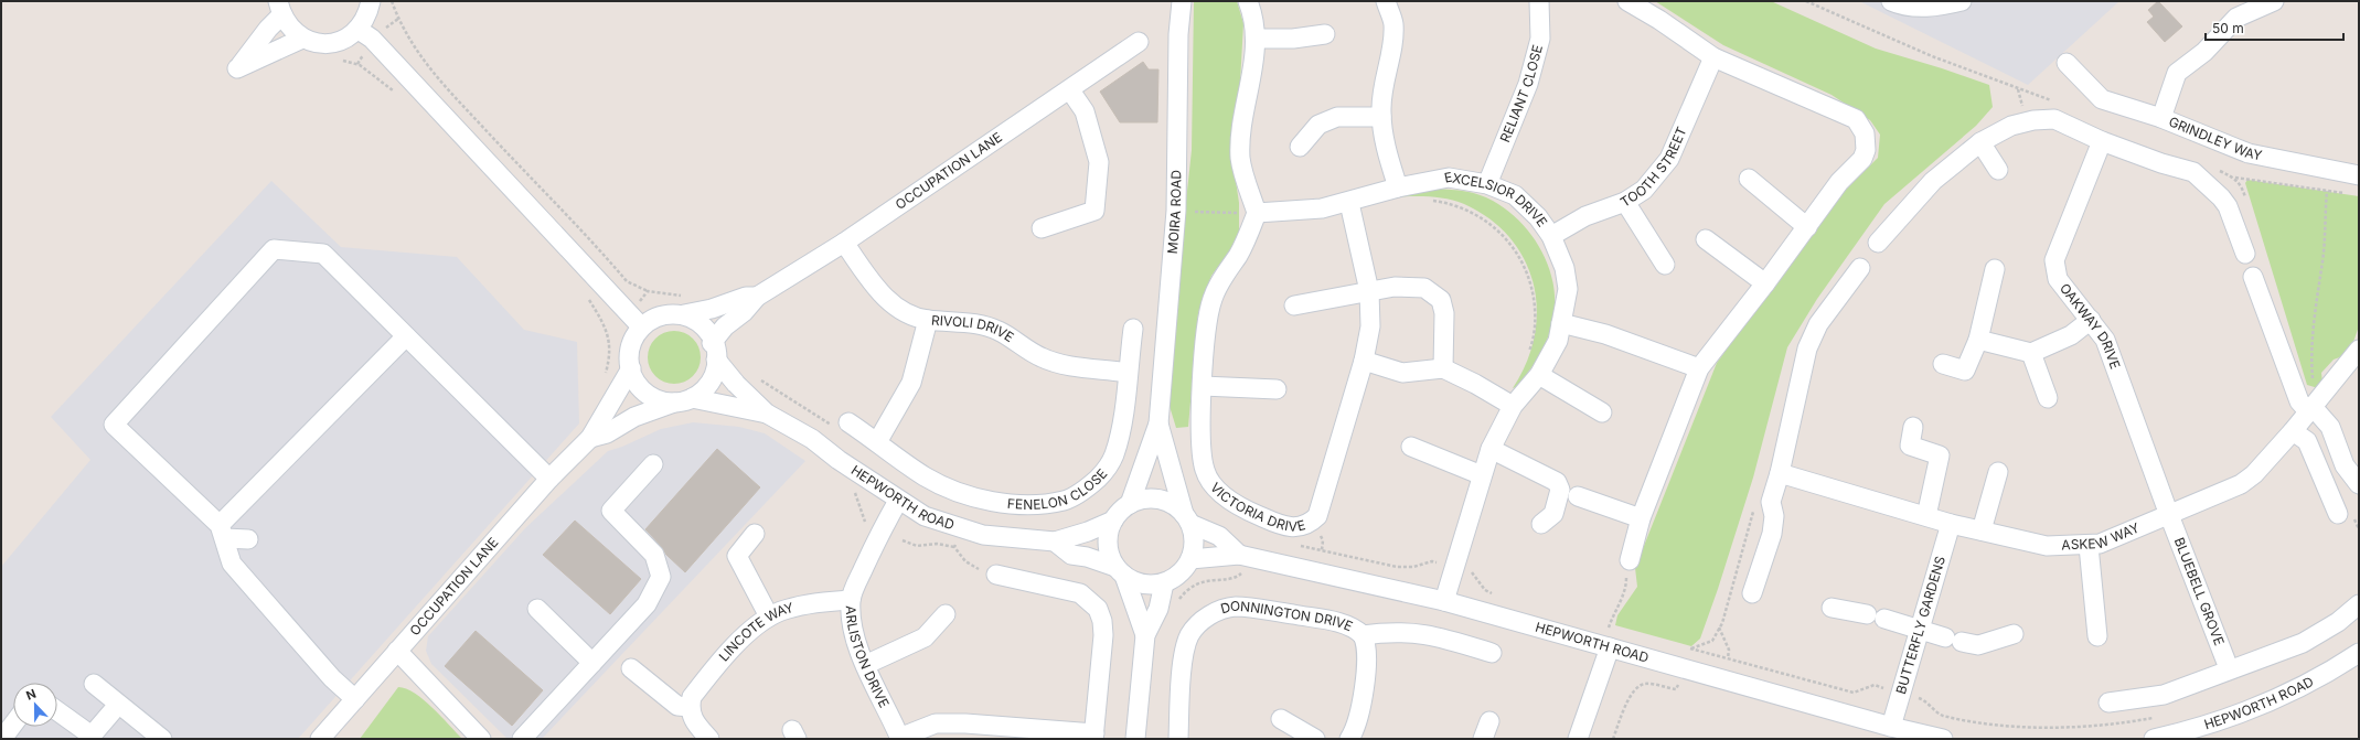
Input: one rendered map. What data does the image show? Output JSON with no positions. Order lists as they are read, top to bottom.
{
  "streets": {
    "street": [
      "RELIANT CLOSE",
      "GRINDLEY WAY",
      "TOOTH STREET",
      "OCCUPATION LANE",
      "EXCELSIOR DRIVE",
      "MOIRA ROAD",
      "OAKWAY DRIVE",
      "RIVOLI DRIVE",
      "FENELON CLOSE",
      "HEPWORTH ROAD",
      "VICTORIA DRIVE",
      "ASKEW WAY",
      "BLUEBELL GROVE",
      "DONNINGTON DRIVE",
      "BUTTERFLY GARDENS",
      "LINCOTE WAY",
      "ARLISTON DRIVE"
    ]
  },
  "crossings": [
    ["RELIANT CLOSE", "EXCELSIOR DRIVE"],
    ["TOOTH STREET", "EXCELSIOR DRIVE"],
    ["OCCUPATION LANE", "RIVOLI DRIVE"],
    ["OCCUPATION LANE", "HEPWORTH ROAD"],
    ["EXCELSIOR DRIVE", "HEPWORTH ROAD"],
    ["EXCELSIOR DRIVE", "VICTORIA DRIVE"],
    ["MOIRA ROAD", "HEPWORTH ROAD"],
    ["OAKWAY DRIVE", "ASKEW WAY"],
    ["OAKWAY DRIVE", "BLUEBELL GROVE"],
    ["RIVOLI DRIVE", "FENELON CLOSE"],
    ["HEPWORTH ROAD", "BUTTERFLY GARDENS"],
    ["HEPWORTH ROAD", "ARLISTON DRIVE"],
    ["ASKEW WAY", "BLUEBELL GROVE"],
    ["ASKEW WAY", "BUTTERFLY GARDENS"],
    ["LINCOTE WAY", "ARLISTON DRIVE"]
  ],
  "scale_bar": "50 m",
  "north": "top"
}
